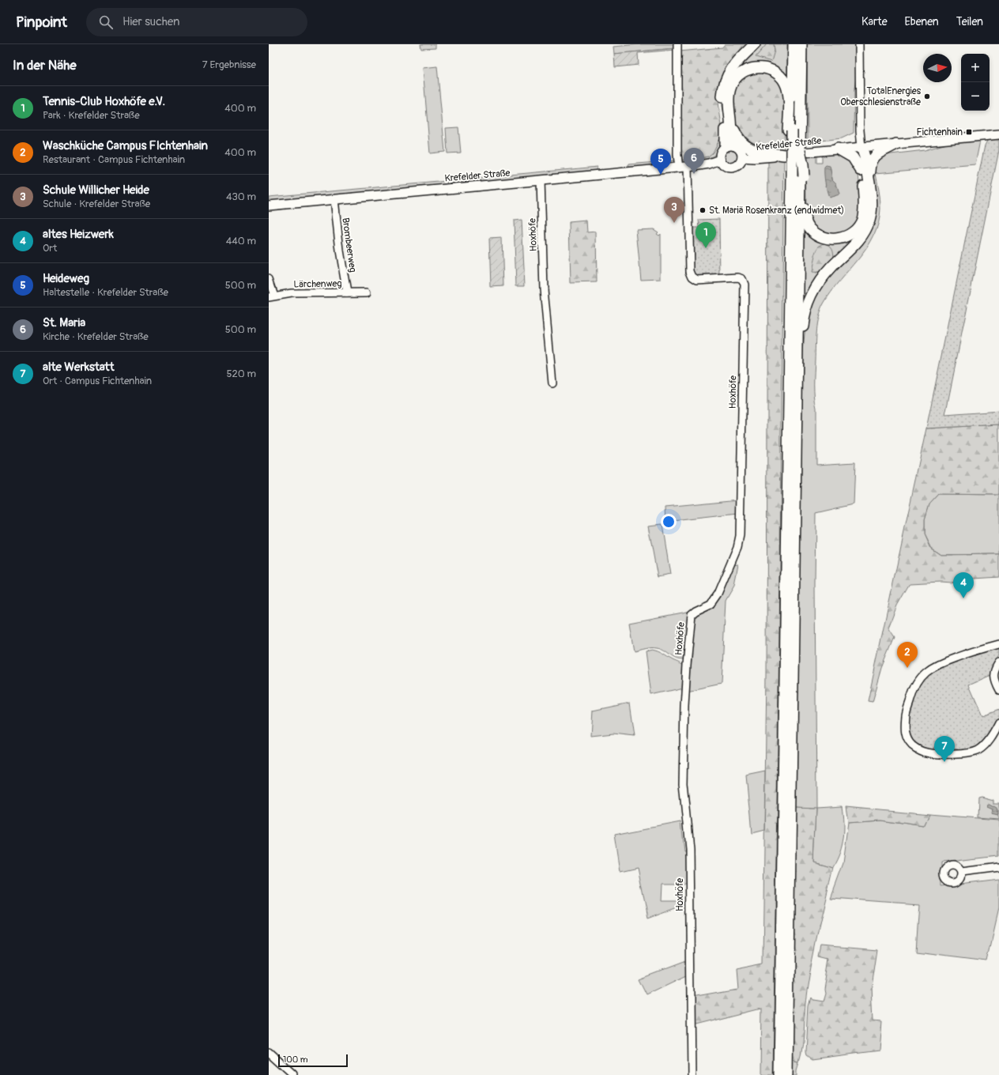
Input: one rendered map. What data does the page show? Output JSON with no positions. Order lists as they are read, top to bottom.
{
  "streets": {
    "main road": ["Krefelder Straße"],
    "street": ["Hoxhöfe", "Brombeerweg", "Lärchenweg"]
  },
  "crossings": [
    ["Krefelder Straße", "Hoxhöfe"],
    ["Krefelder Straße", "Brombeerweg"],
    ["Brombeerweg", "Lärchenweg"]
  ],
  "places": {
    "other": ["TotalEnergies Oberschlesienstraße", "St. Mariä Rosenkranz (endwidmet)"],
    "transit": ["Fichtenhain"]
  },
  "scale_bar": "100 m",
  "north": "right",
  "page": {
    "header": "Pinpoint",
    "search": "Hier suchen",
    "nav": ["Karte", "Ebenen", "Teilen"],
    "heading": ["In der Nähe", "7 Ergebnisse"],
    "map_buttons": ["+", "−"],
    "list": [
      {
        "mark": "1",
        "name": "Tennis-Club Hoxhöfe e.V.",
        "note": "Park · Krefelder Straße",
        "value": "400 m"
      },
      {
        "mark": "2",
        "name": "Waschküche Campus FIchtenhain",
        "note": "Restaurant · Campus Fichtenhain",
        "value": "400 m"
      },
      {
        "mark": "3",
        "name": "Schule Willicher Heide",
        "note": "Schule · Krefelder Straße",
        "value": "430 m"
      },
      {
        "mark": "4",
        "name": "altes Heizwerk",
        "note": "Ort",
        "value": "440 m"
      },
      {
        "mark": "5",
        "name": "Heideweg",
        "note": "Haltestelle · Krefelder Straße",
        "value": "500 m"
      },
      {
        "mark": "6",
        "name": "St. Maria",
        "note": "Kirche · Krefelder Straße",
        "value": "500 m"
      },
      {
        "mark": "7",
        "name": "alte Werkstatt",
        "note": "Ort · Campus Fichtenhain",
        "value": "520 m"
      }
    ],
    "pins": [
      "6",
      "5",
      "3",
      "1",
      "4",
      "2",
      "7"
    ],
    "scale": "100 m"
  }
}
